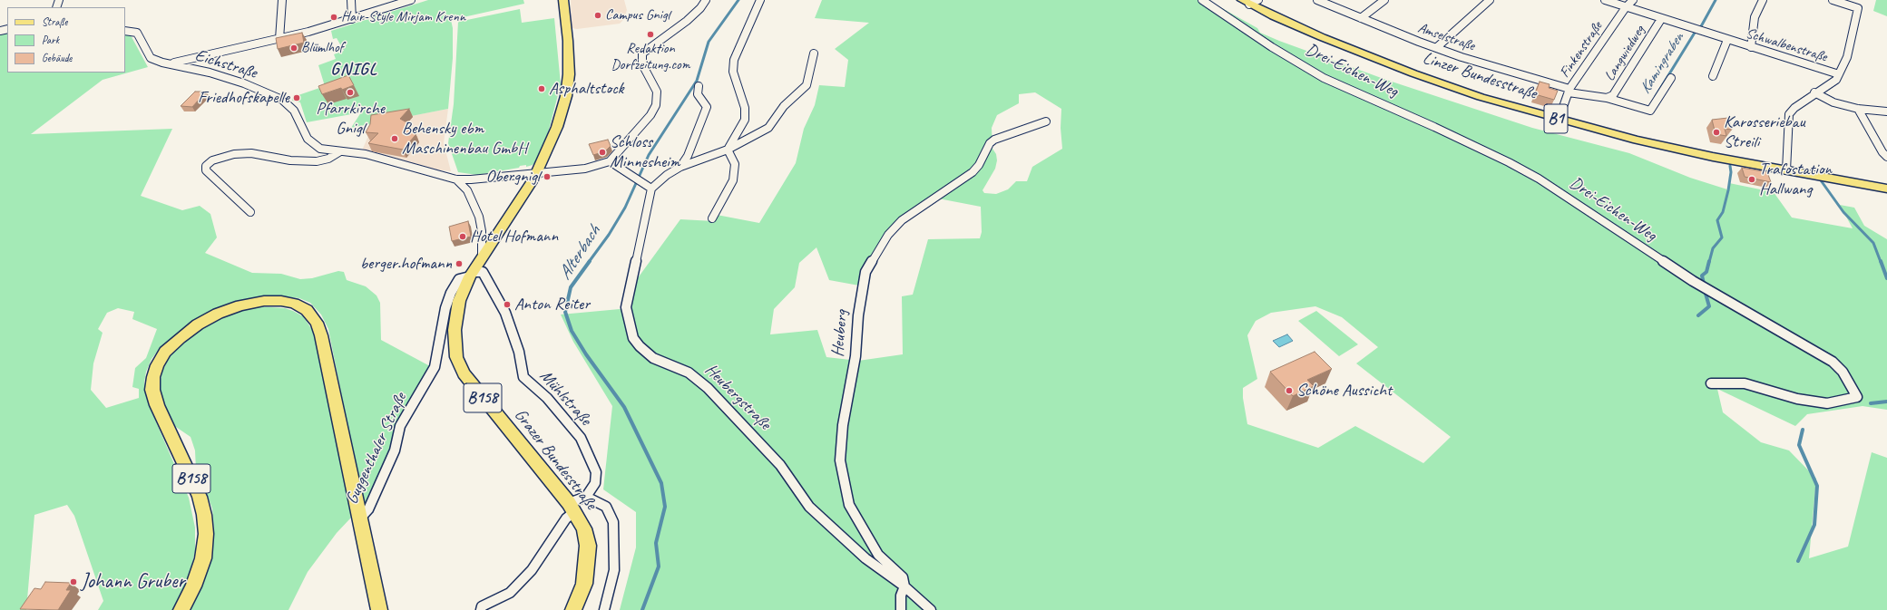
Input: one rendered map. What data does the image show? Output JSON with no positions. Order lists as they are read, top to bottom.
{
  "streets": {
    "main road": [
      "Linzer Bundesstraße",
      "B1",
      "B158",
      "Grazer Bundesstraße"
    ],
    "street": [
      "Amselstraße",
      "Schwalbenstraße",
      "Finkenstraße",
      "Langwiedweg",
      "Eichstraße",
      "Drei-Eichen-Weg",
      "Heuberg",
      "Heubergstraße",
      "Mühlstraße",
      "Guggenthaler Straße"
    ]
  },
  "crossings": [
    ["Amselstraße", "Finkenstraße"],
    ["Amselstraße", "Langwiedweg"],
    ["Schwalbenstraße", "Finkenstraße"],
    ["Schwalbenstraße", "Langwiedweg"],
    ["Finkenstraße", "Langwiedweg"],
    ["Finkenstraße", "Linzer Bundesstraße"],
    ["Eichstraße", "B158"],
    ["Eichstraße", "Grazer Bundesstraße"],
    ["Heuberg", "Heubergstraße"],
    ["B158", "Guggenthaler Straße"],
    ["B158", "Grazer Bundesstraße"],
    ["Mühlstraße", "Guggenthaler Straße"],
    ["Mühlstraße", "Grazer Bundesstraße"],
    ["Guggenthaler Straße", "Grazer Bundesstraße"]
  ],
  "districts": ["GNIGL"],
  "water": ["Kamingraben", "Alterbach"],
  "places": [
    "Campus Gnigl",
    "Hair-Style Mirjam Krenn",
    "Redaktion Dorfzeitung.com",
    "Blümlhof",
    "Asphaltstock",
    "Pfarrkirche Gnigl",
    "Friedhofskapelle",
    "Karosseriebau Streili",
    "Behensky ebm Maschinenbau GmbH",
    "Schloss Minnesheim",
    "Obergnigl",
    "Trafostation Hallwang",
    "Hotel Hofmann",
    "berger.hofmann",
    "Anton Reiter",
    "Schöne Aussicht",
    "Johann Gruber"
  ],
  "legend": ["Straße", "Park", "Gebäude"]
}
